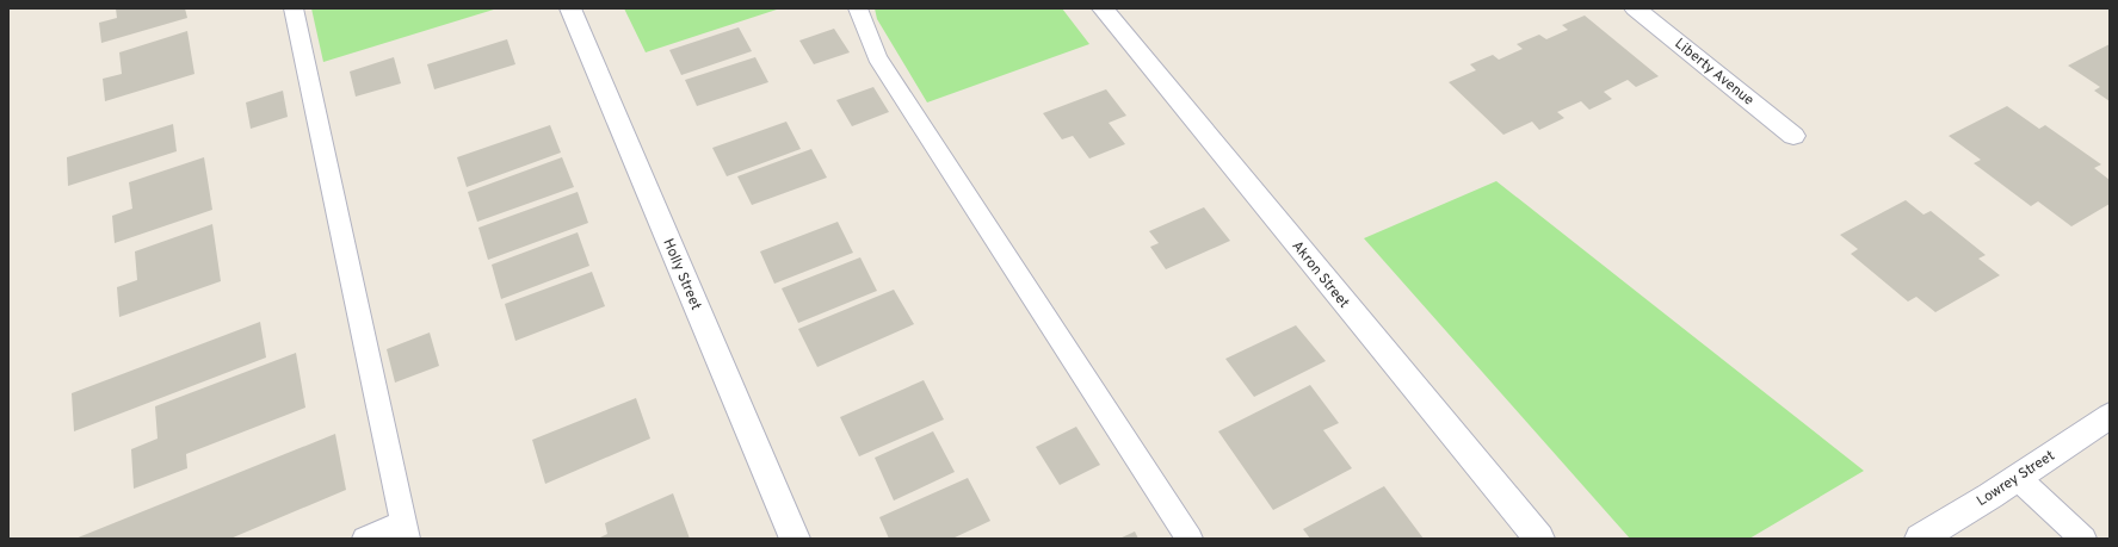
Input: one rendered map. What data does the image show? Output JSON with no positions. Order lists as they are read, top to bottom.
{
  "streets": {
    "street": [
      "Liberty Avenue",
      "Holly Street",
      "Akron Street",
      "Lowrey Street"
    ]
  }
}
